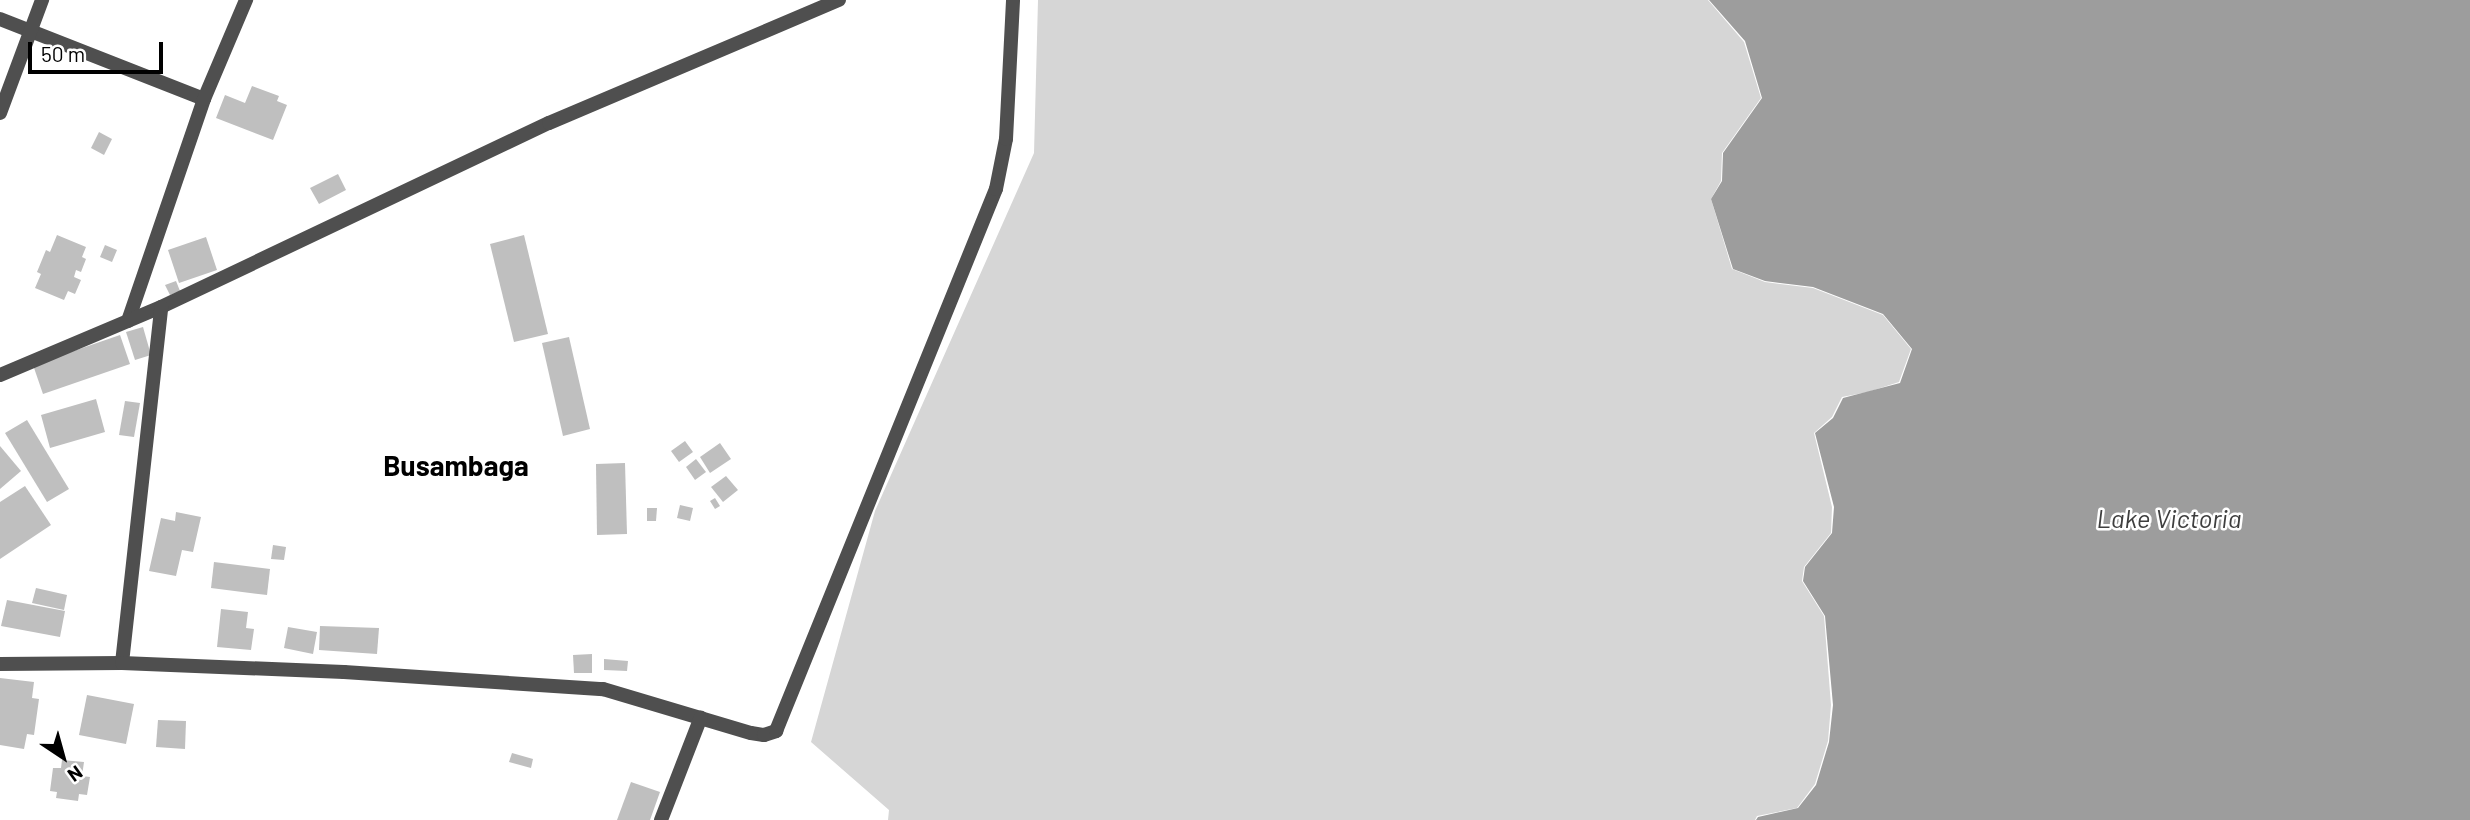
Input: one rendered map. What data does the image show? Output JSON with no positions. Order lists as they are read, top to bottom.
{
  "districts": ["Busambaga"],
  "water": ["Lake Victoria"],
  "scale_bar": "50 m",
  "north": "bottom right"
}
